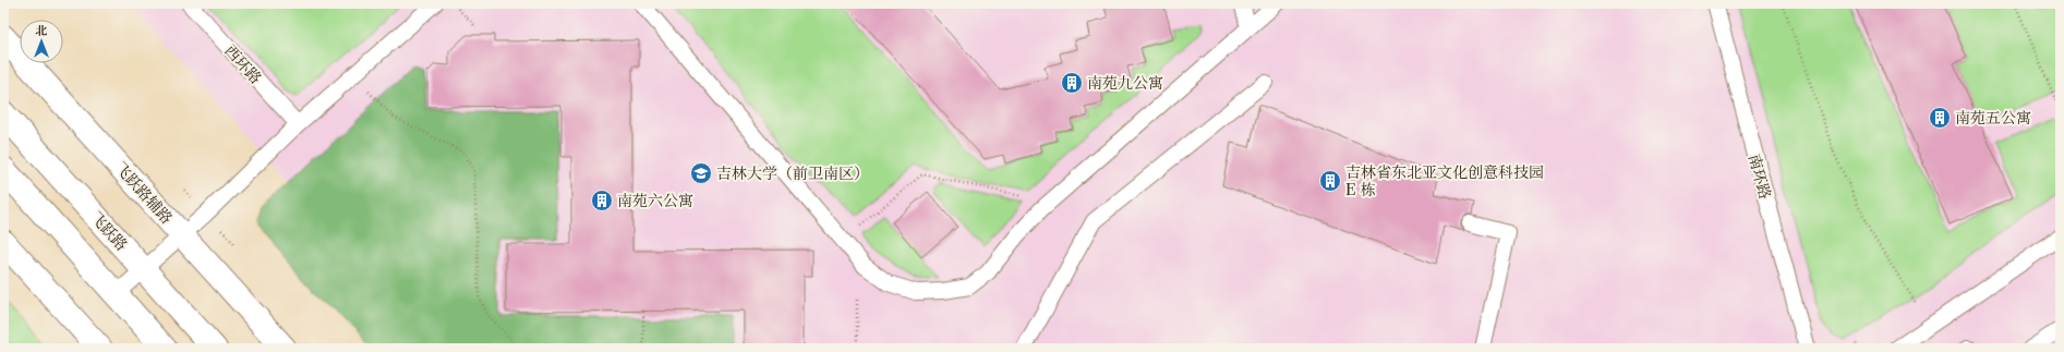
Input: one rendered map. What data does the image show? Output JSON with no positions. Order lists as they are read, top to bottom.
{
  "streets": {
    "street": ["飞跃路辅路", "飞跃路"],
    "lane": ["西环路", "南环路"]
  },
  "places": {
    "building": [
      "南苑九公寓",
      "南苑五公寓",
      "吉林省东北亚文化创意科技园 E 栋",
      "南苑六公寓"
    ],
    "school or university": ["吉林大学（前卫南区）"]
  },
  "north": "top"
}
